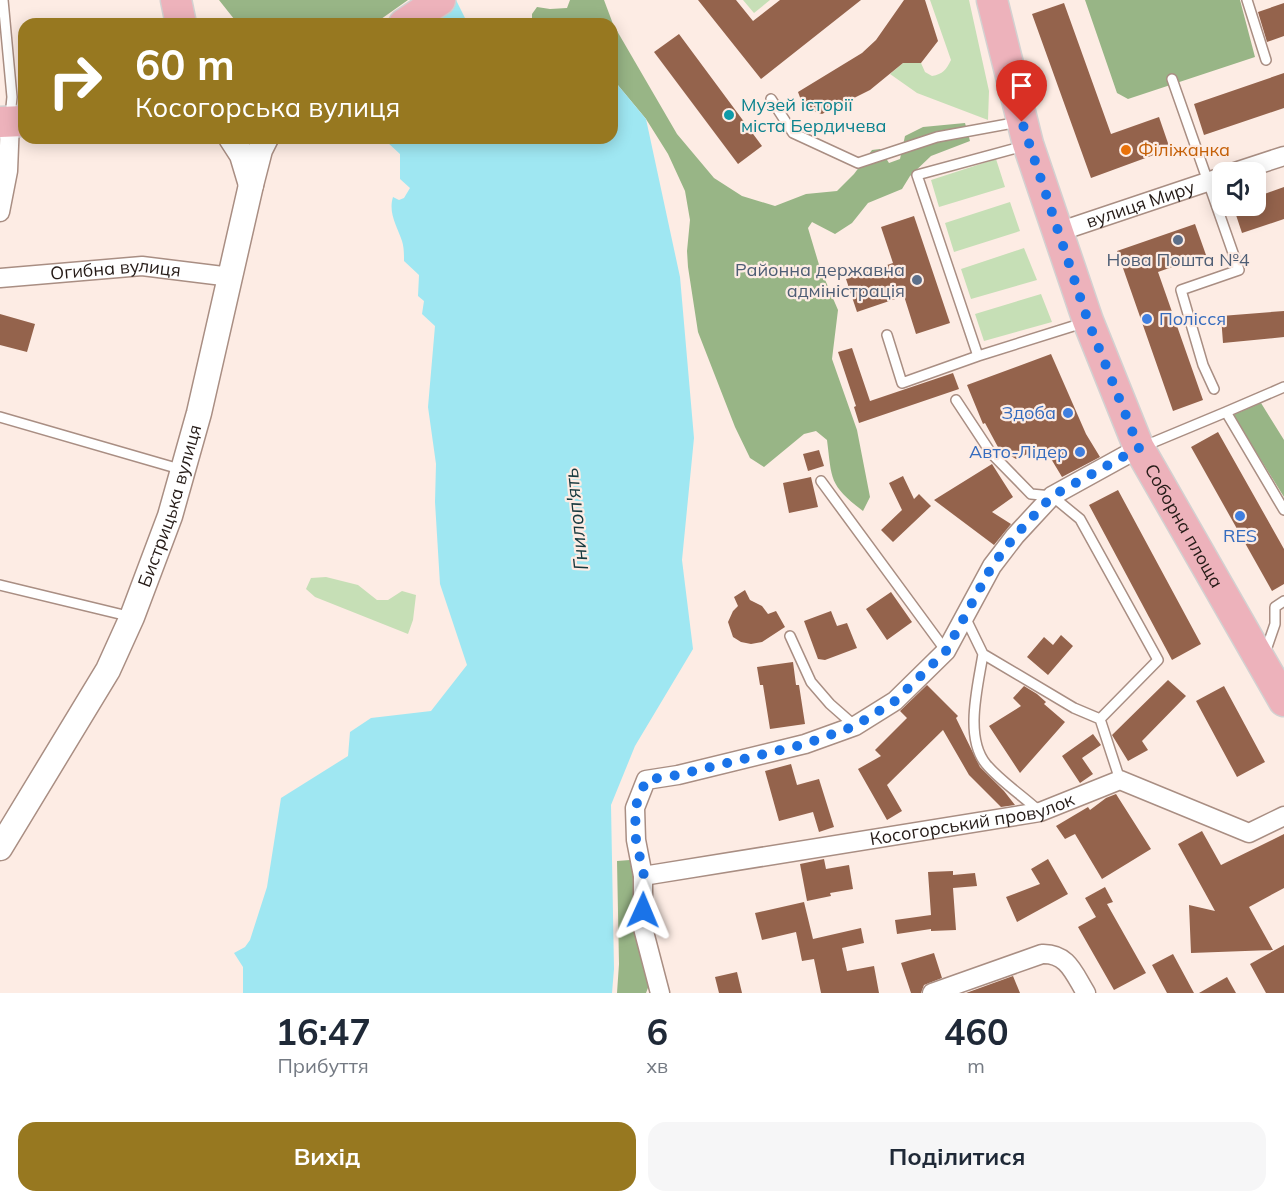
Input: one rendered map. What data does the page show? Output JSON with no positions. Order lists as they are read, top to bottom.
{
  "streets": {
    "main road": ["Соборна площа"],
    "street": [
      "вулиця Миру",
      "Огибна вулиця",
      "Бистрицька вулиця",
      "Косогорський провулок"
    ]
  },
  "crossings": [
    ["вулиця Миру", "Соборна площа"],
    ["Огибна вулиця", "Бистрицька вулиця"]
  ],
  "water": ["Гнилоп'ять"],
  "places": [
    "Музей історії міста Бердичева",
    "Філіжанка",
    "Нова Пошта №4",
    "Районна державна адміністрація",
    "Полісся",
    "Здоба",
    "Авто-Лідер",
    "RES"
  ],
  "page": {
    "turn": ["60 m", "Косогорська вулиця"],
    "eta": [
      "16:47",
      "Прибуття",
      "6",
      "хв",
      "460",
      "m"
    ],
    "buttons": ["Вихід", "Поділитися"]
  }
}
